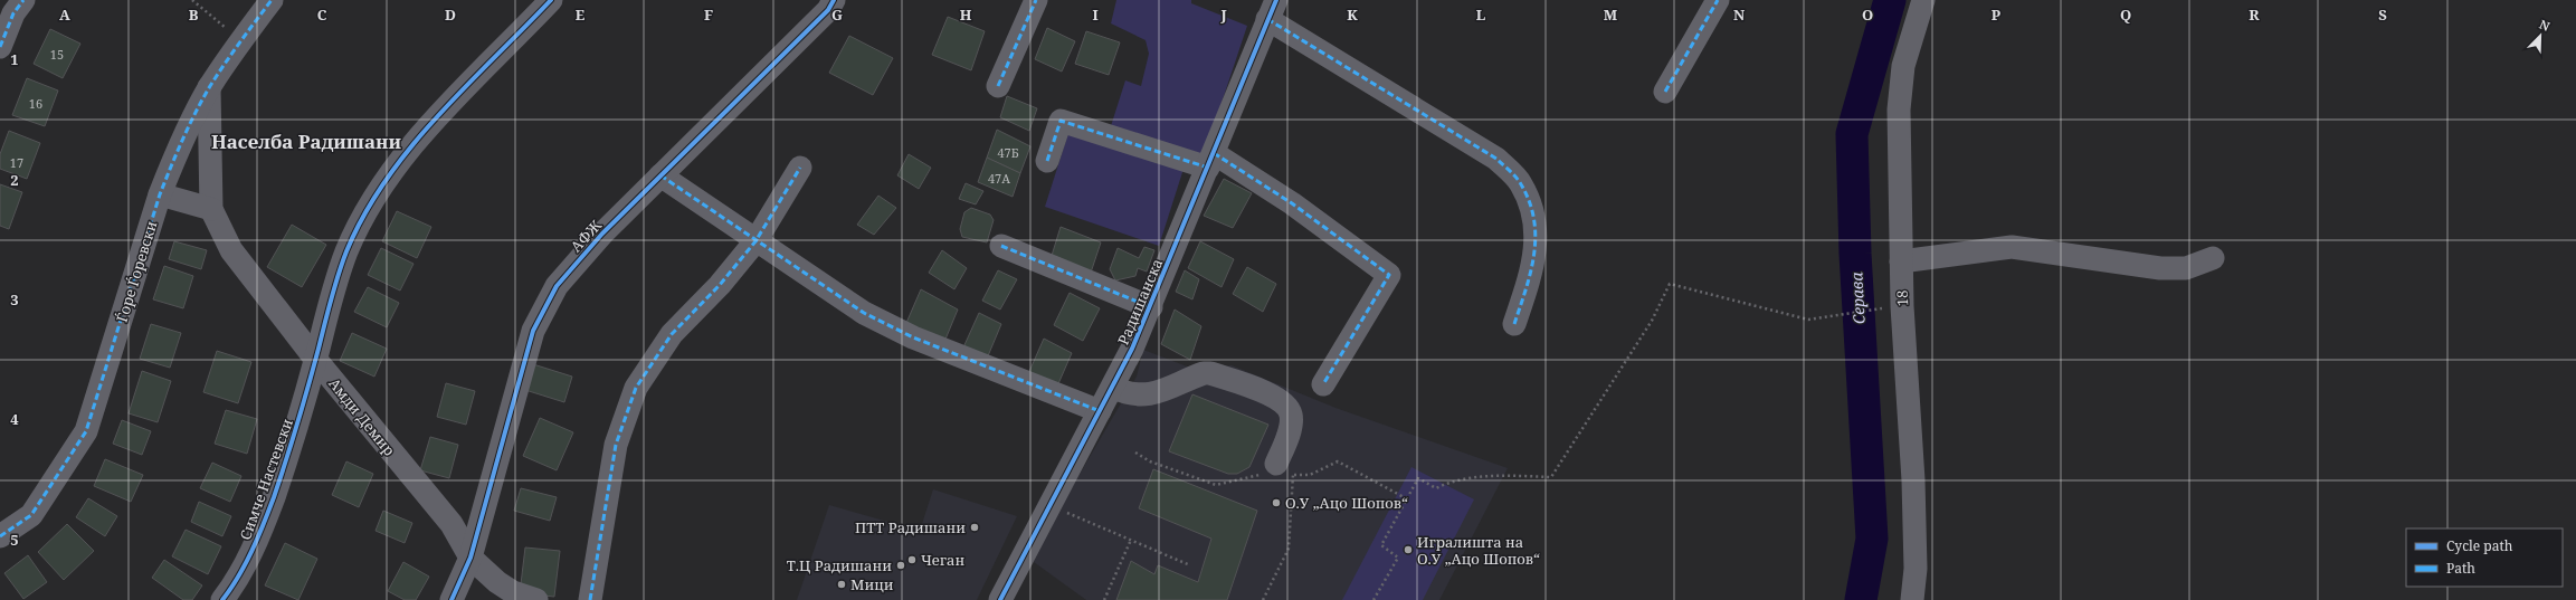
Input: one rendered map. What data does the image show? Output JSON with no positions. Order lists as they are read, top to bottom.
{
  "streets": {
    "street": [
      "АФЖ",
      "Ѓоре Ѓоревски",
      "18",
      "Радишанска",
      "Амди Демир",
      "Симче Настевски"
    ]
  },
  "crossings": [
    ["АФЖ", "Амди Демир"],
    ["Ѓоре Ѓоревски", "Амди Демир"],
    ["Амди Демир", "Симче Настевски"]
  ],
  "districts": ["Населба Радишани"],
  "water": ["Серава"],
  "places": [
    "О.У „Ацо Шопов“",
    "ПТТ Радишани",
    "Игралишта на О.У „Ацо Шопов“",
    "Чеган",
    "Т.Ц Радишани",
    "Мици"
  ],
  "house_numbers": [
    "15",
    "16",
    "47Б",
    "17",
    "47А"
  ],
  "legend": ["Cycle path", "Path"],
  "north": "top right",
  "grid": {
    "columns": [
      "A",
      "B",
      "C",
      "D",
      "E",
      "F",
      "G",
      "H",
      "I",
      "J",
      "K",
      "L",
      "M",
      "N",
      "O",
      "P",
      "Q",
      "R",
      "S"
    ],
    "rows": [
      "1",
      "2",
      "3",
      "4",
      "5"
    ]
  }
}
